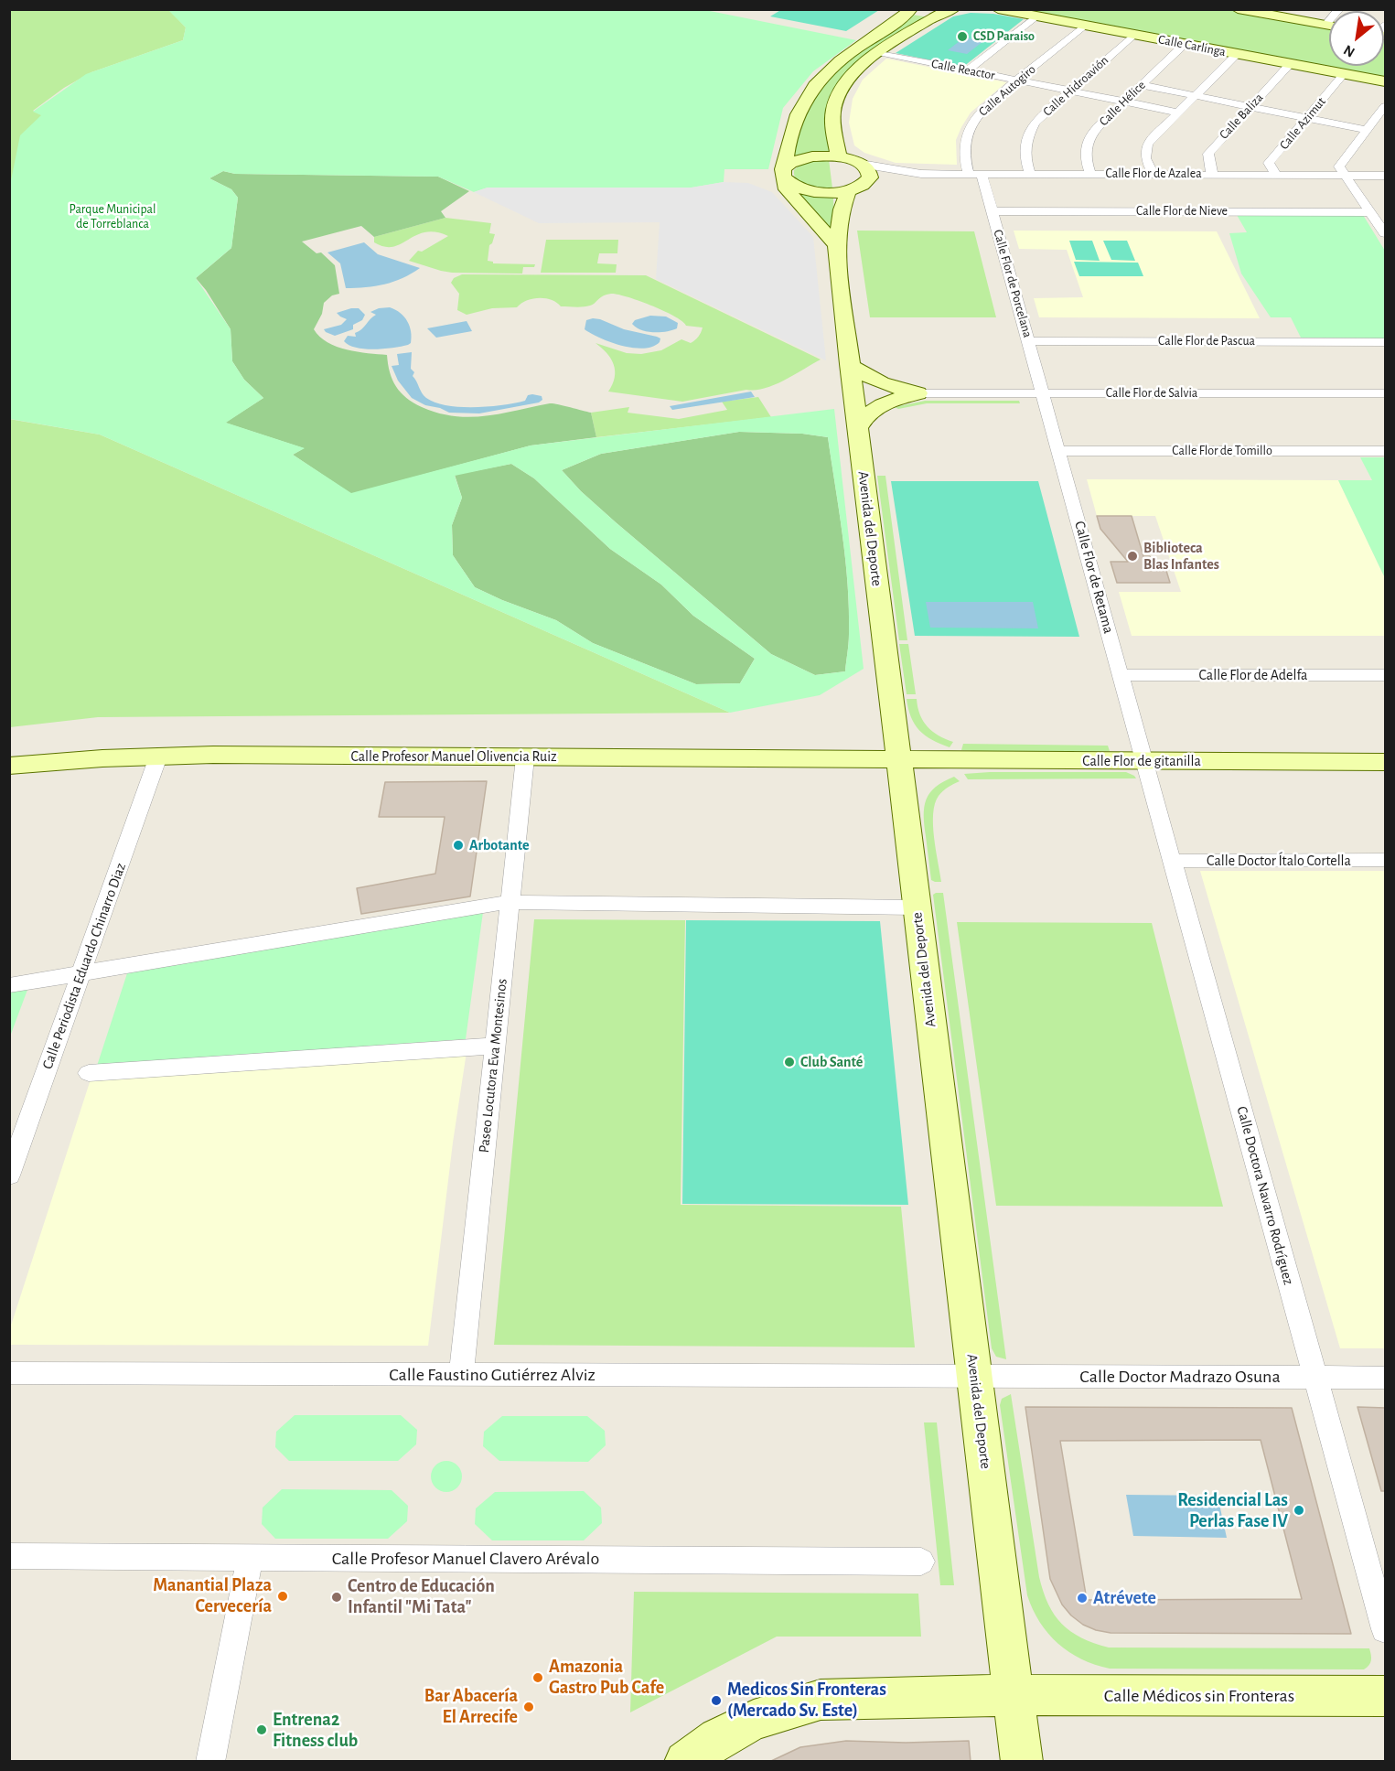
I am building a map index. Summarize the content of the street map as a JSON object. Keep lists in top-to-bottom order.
{
  "streets": {
    "street": [
      "Calle Carlinga",
      "Calle Reactor",
      "Calle Hidroavión",
      "Calle Autogiro",
      "Calle Hélice",
      "Calle Baliza",
      "Calle Azimut",
      "Calle Flor de Azalea",
      "Calle Flor de Nieve",
      "Calle Flor de Porcelana",
      "Calle Flor de Pascua",
      "Calle Flor de Salvia",
      "Calle Flor de Tomillo",
      "Avenida del Deporte",
      "Calle Flor de Retama",
      "Calle Flor de Adelfa",
      "Calle Profesor Manuel Olivencia Ruiz",
      "Calle Flor de gitanilla",
      "Calle Doctor Ítalo Cortella",
      "Calle Periodista Eduardo Chinarro Diaz",
      "Paseo Locutora Eva Montesinos",
      "Calle Doctora Navarro Rodríguez",
      "Calle Faustino Gutiérrez Alviz",
      "Calle Doctor Madrazo Osuna",
      "Calle Profesor Manuel Clavero Arévalo",
      "Calle Médicos sin Fronteras"
    ]
  },
  "crossings": [
    ["Calle Carlinga", "Calle Hidroavión"],
    ["Calle Carlinga", "Calle Autogiro"],
    ["Calle Carlinga", "Calle Hélice"],
    ["Calle Carlinga", "Calle Baliza"],
    ["Calle Carlinga", "Calle Azimut"],
    ["Calle Reactor", "Calle Hidroavión"],
    ["Calle Reactor", "Calle Autogiro"],
    ["Calle Reactor", "Calle Hélice"],
    ["Calle Hidroavión", "Calle Flor de Azalea"],
    ["Calle Autogiro", "Calle Flor de Azalea"],
    ["Calle Hélice", "Calle Flor de Azalea"],
    ["Calle Baliza", "Calle Flor de Azalea"],
    ["Calle Azimut", "Calle Flor de Azalea"],
    ["Calle Flor de Azalea", "Calle Flor de Porcelana"],
    ["Calle Flor de Nieve", "Calle Flor de Porcelana"],
    ["Calle Flor de Porcelana", "Calle Flor de Pascua"],
    ["Calle Flor de Porcelana", "Calle Flor de Salvia"],
    ["Calle Flor de Porcelana", "Calle Flor de Retama"],
    ["Calle Flor de Salvia", "Calle Flor de Retama"],
    ["Calle Flor de Tomillo", "Calle Flor de Retama"],
    ["Avenida del Deporte", "Calle Profesor Manuel Olivencia Ruiz"],
    ["Avenida del Deporte", "Calle Flor de gitanilla"],
    ["Avenida del Deporte", "Calle Faustino Gutiérrez Alviz"],
    ["Avenida del Deporte", "Calle Doctor Madrazo Osuna"],
    ["Avenida del Deporte", "Calle Médicos sin Fronteras"],
    ["Calle Flor de Retama", "Calle Flor de Adelfa"],
    ["Calle Flor de Retama", "Calle Flor de gitanilla"],
    ["Calle Flor de Retama", "Calle Doctora Navarro Rodríguez"],
    ["Calle Profesor Manuel Olivencia Ruiz", "Calle Flor de gitanilla"],
    ["Calle Profesor Manuel Olivencia Ruiz", "Calle Periodista Eduardo Chinarro Diaz"],
    ["Calle Profesor Manuel Olivencia Ruiz", "Paseo Locutora Eva Montesinos"],
    ["Calle Flor de gitanilla", "Calle Doctora Navarro Rodríguez"],
    ["Calle Doctor Ítalo Cortella", "Calle Doctora Navarro Rodríguez"],
    ["Paseo Locutora Eva Montesinos", "Calle Faustino Gutiérrez Alviz"],
    ["Calle Doctora Navarro Rodríguez", "Calle Doctor Madrazo Osuna"],
    ["Calle Faustino Gutiérrez Alviz", "Calle Doctor Madrazo Osuna"]
  ],
  "parks": ["Parque Municipal de Torreblanca"],
  "places": [
    "CSD Paraiso",
    "Biblioteca Blas Infantes",
    "Arbotante",
    "Club Santé",
    "Residencial Las Perlas Fase IV",
    "Manantial Plaza Cervecería",
    "Centro de Educación Infantil \"Mi Tata\"",
    "Atrévete",
    "Amazonia Gastro Pub Cafe",
    "Medicos Sin Fronteras (Mercado Sv. Este)",
    "Bar Abacería El Arrecife",
    "Entrena2 Fitness club"
  ],
  "north": "bottom left"
}
